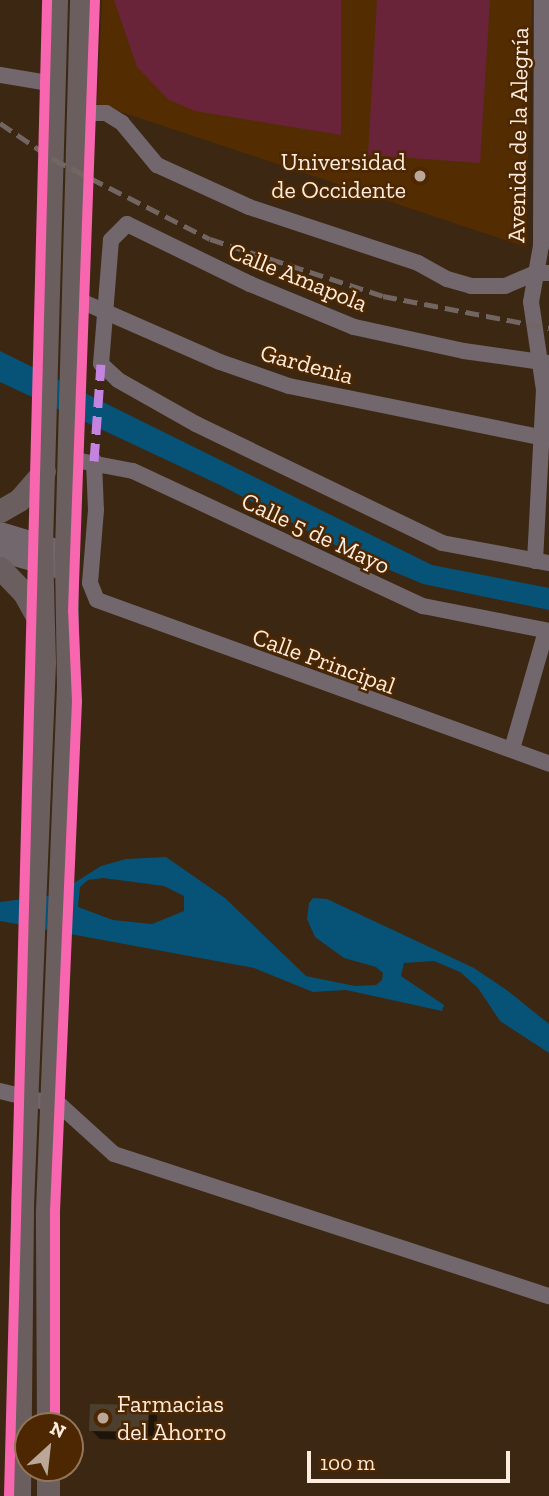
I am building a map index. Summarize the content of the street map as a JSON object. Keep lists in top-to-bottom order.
{
  "streets": {
    "street": [
      "Avenida de la Alegría",
      "Calle Amapola",
      "Gardenia",
      "Calle 5 de Mayo",
      "Calle Principal"
    ]
  },
  "crossings": [
    ["Avenida de la Alegría", "Calle Amapola"],
    ["Avenida de la Alegría", "Gardenia"],
    ["Calle Amapola", "Gardenia"],
    ["Calle 5 de Mayo", "Calle Principal"]
  ],
  "places": ["Universidad de Occidente", "Farmacias del Ahorro"],
  "scale_bar": "100 m",
  "north": "top right"
}
